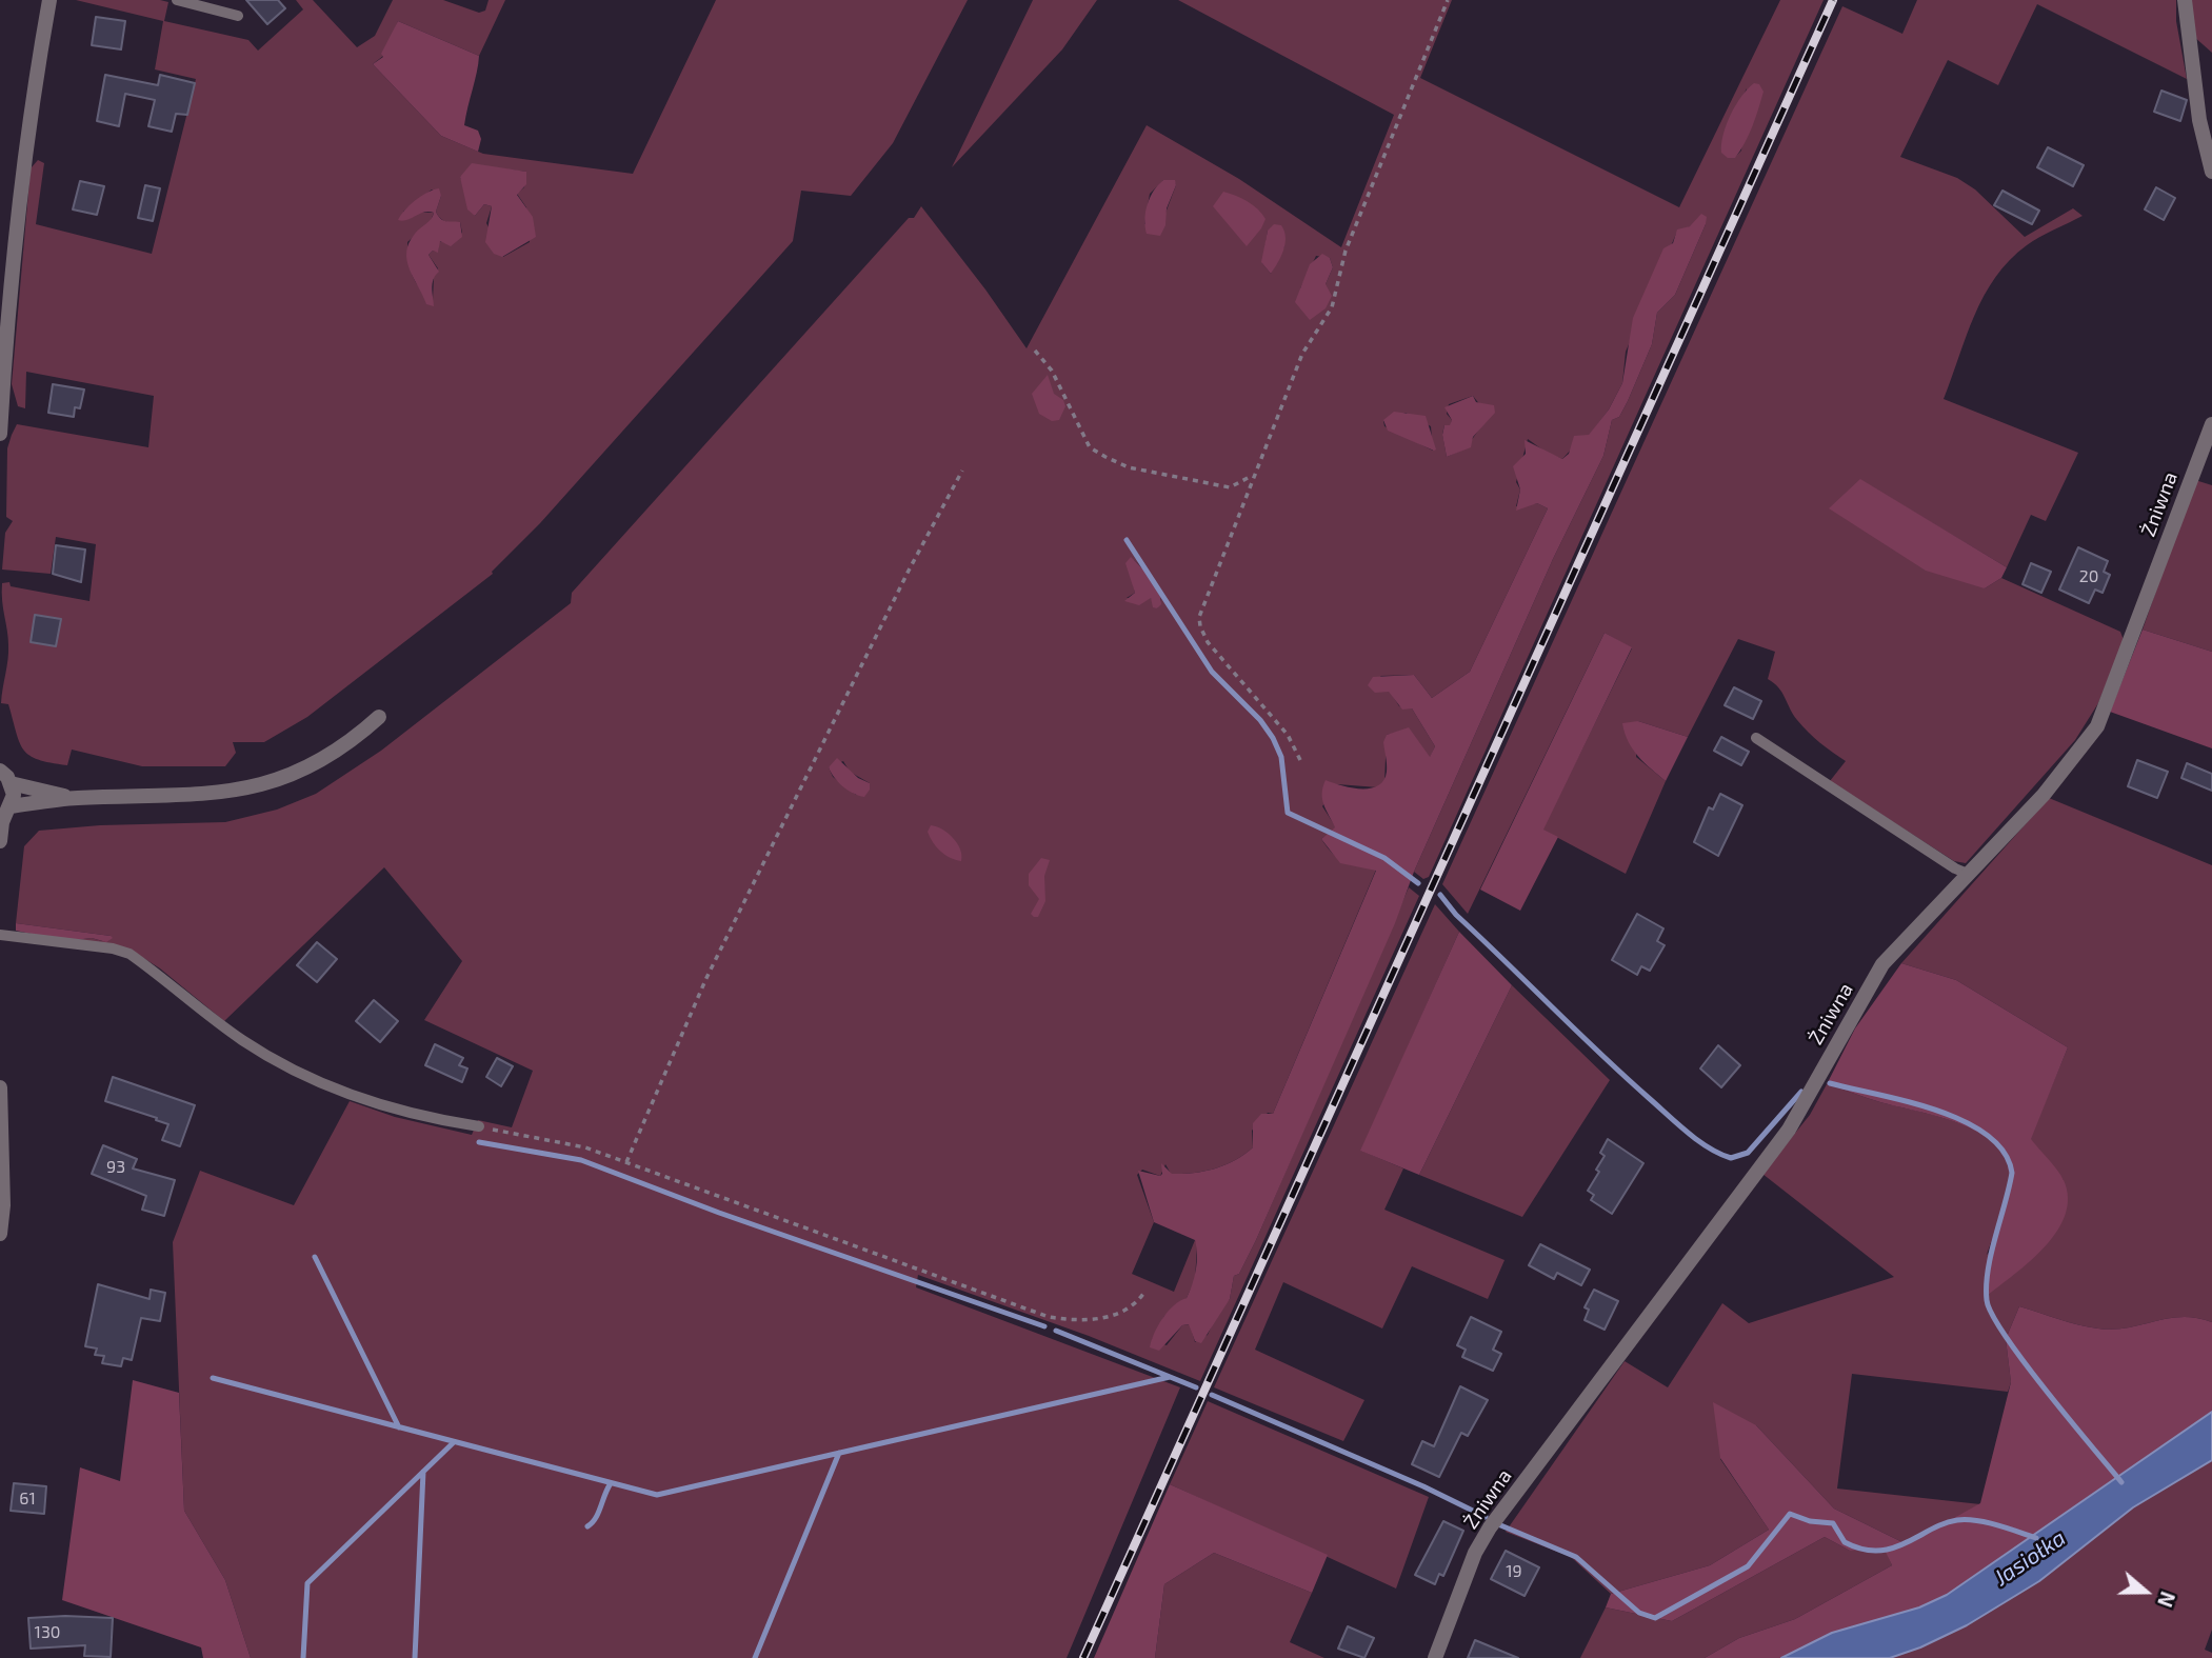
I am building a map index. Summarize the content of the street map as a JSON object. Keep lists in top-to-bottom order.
{
  "streets": {
    "street": ["Żniwna"]
  },
  "water": ["Jasiołka"],
  "house_numbers": [
    "20",
    "93",
    "61",
    "19",
    "130"
  ],
  "north": "right"
}
